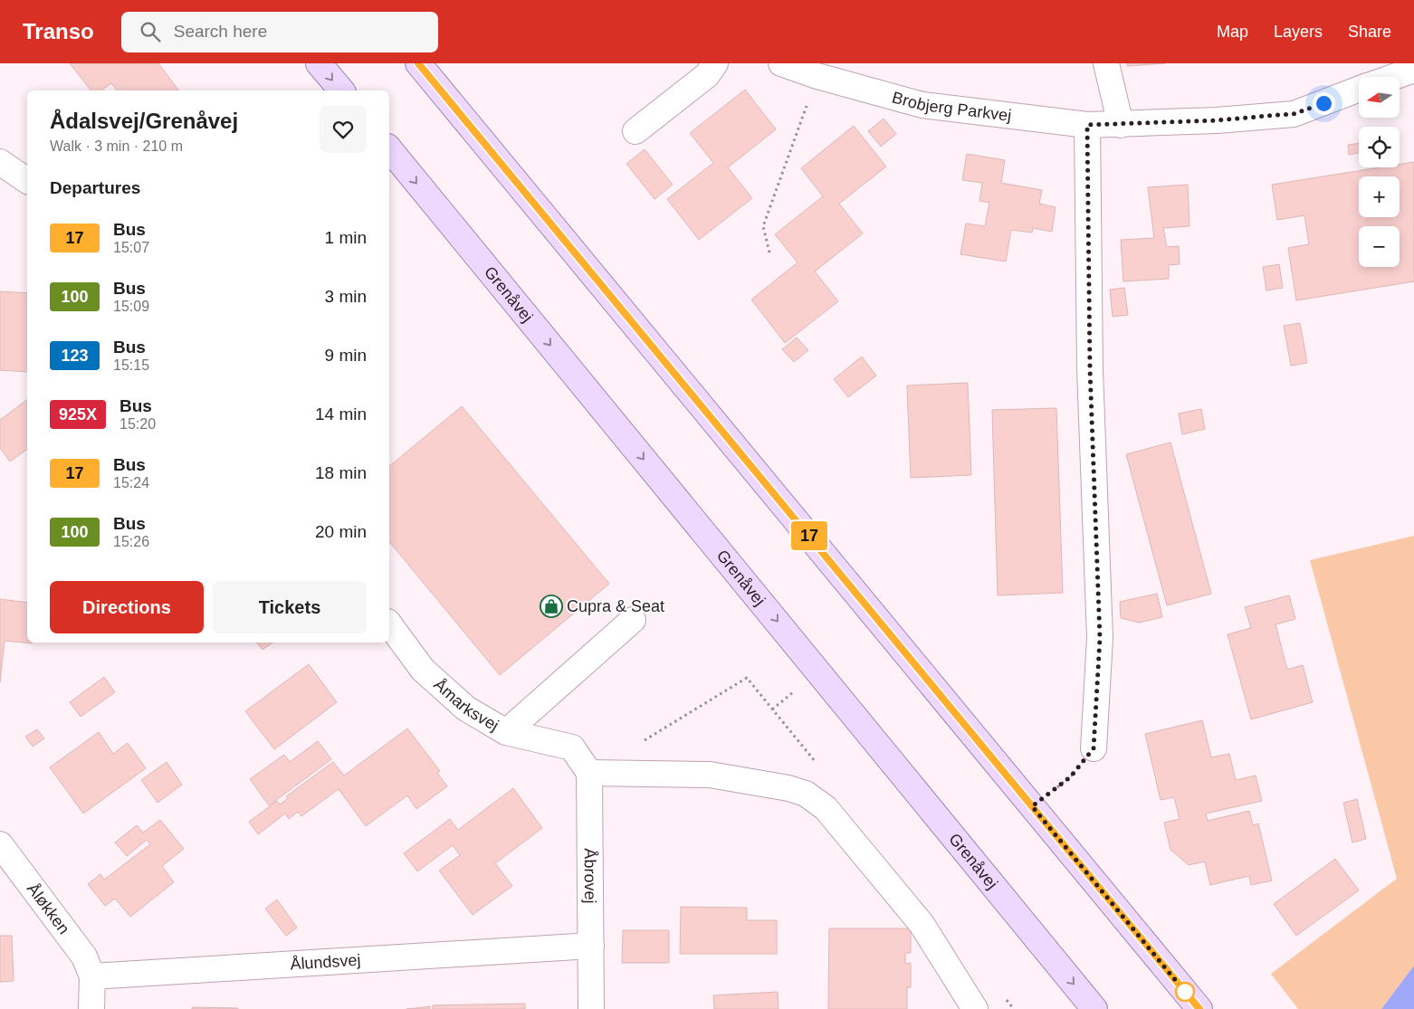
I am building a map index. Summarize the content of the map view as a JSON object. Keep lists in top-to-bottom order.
{
  "streets": {
    "main road": ["Grenåvej"],
    "street": [
      "Brobjerg Parkvej",
      "Åmarksvej",
      "Åbrovej",
      "Åløkken",
      "Ålundsvej"
    ]
  },
  "crossings": [
    ["Åmarksvej", "Åbrovej"],
    ["Åbrovej", "Ålundsvej"],
    ["Åløkken", "Ålundsvej"]
  ],
  "places": {
    "shop": ["Cupra & Seat"]
  },
  "lines": ["bus line 17"],
  "north": "left",
  "page": {
    "header": "Transo",
    "search": "Search here",
    "nav": ["Map", "Layers", "Share"],
    "on_map": "17",
    "map_buttons": ["+", "−"],
    "heading": [
      ["Ådalsvej/Grenåvej", "Walk · 3 min · 210 m"],
      "Departures"
    ],
    "list": [
      {
        "mark": "17",
        "name": "Bus",
        "note": "15:07",
        "value": "1 min"
      },
      {
        "mark": "100",
        "name": "Bus",
        "note": "15:09",
        "value": "3 min"
      },
      {
        "mark": "123",
        "name": "Bus",
        "note": "15:15",
        "value": "9 min"
      },
      {
        "mark": "925X",
        "name": "Bus",
        "note": "15:20",
        "value": "14 min"
      },
      {
        "mark": "17",
        "name": "Bus",
        "note": "15:24",
        "value": "18 min"
      },
      {
        "mark": "100",
        "name": "Bus",
        "note": "15:26",
        "value": "20 min"
      }
    ],
    "buttons": ["Directions", "Tickets"]
  }
}
